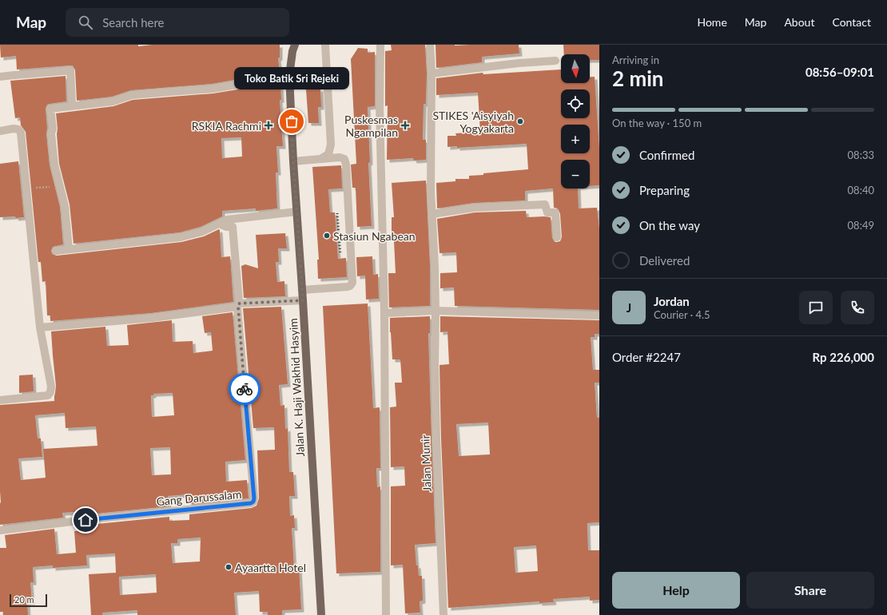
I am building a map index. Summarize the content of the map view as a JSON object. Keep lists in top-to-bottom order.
{
  "streets": {
    "main road": ["Jalan K. Haji Wakhid Hasyim"],
    "street": ["Jalan Munir", "Gang Darussalam"]
  },
  "places": {
    "other": [
      "Toko Batik Sri Rejeki",
      "STIKES 'Aisyiyah Yogyakarta",
      "Stasiun Ngabean",
      "Ayaartta Hotel"
    ],
    "health": ["RSKIA Rachmi", "Puskesmas Ngampilan"]
  },
  "scale_bar": "20 m",
  "north": "bottom",
  "page": {
    "header": "Map",
    "search": "Search here",
    "nav": [
      "Home",
      "Map",
      "About",
      "Contact"
    ],
    "heading": ["2 min", "Arriving in", "08:56–09:01"],
    "panel": [
      "Jordan",
      "Courier · 4.5",
      "Order #2247",
      "Rp 226,000"
    ],
    "map_buttons": ["+", "−"],
    "bubble": "Toko Batik Sri Rejeki",
    "bar": "On the way · 150 m",
    "list": [
      ["Confirmed", "08:33"],
      ["Preparing", "08:40"],
      ["On the way", "08:49"],
      "Delivered"
    ],
    "round": "J",
    "buttons": ["Help", "Share"],
    "scale": "20 m"
  }
}
